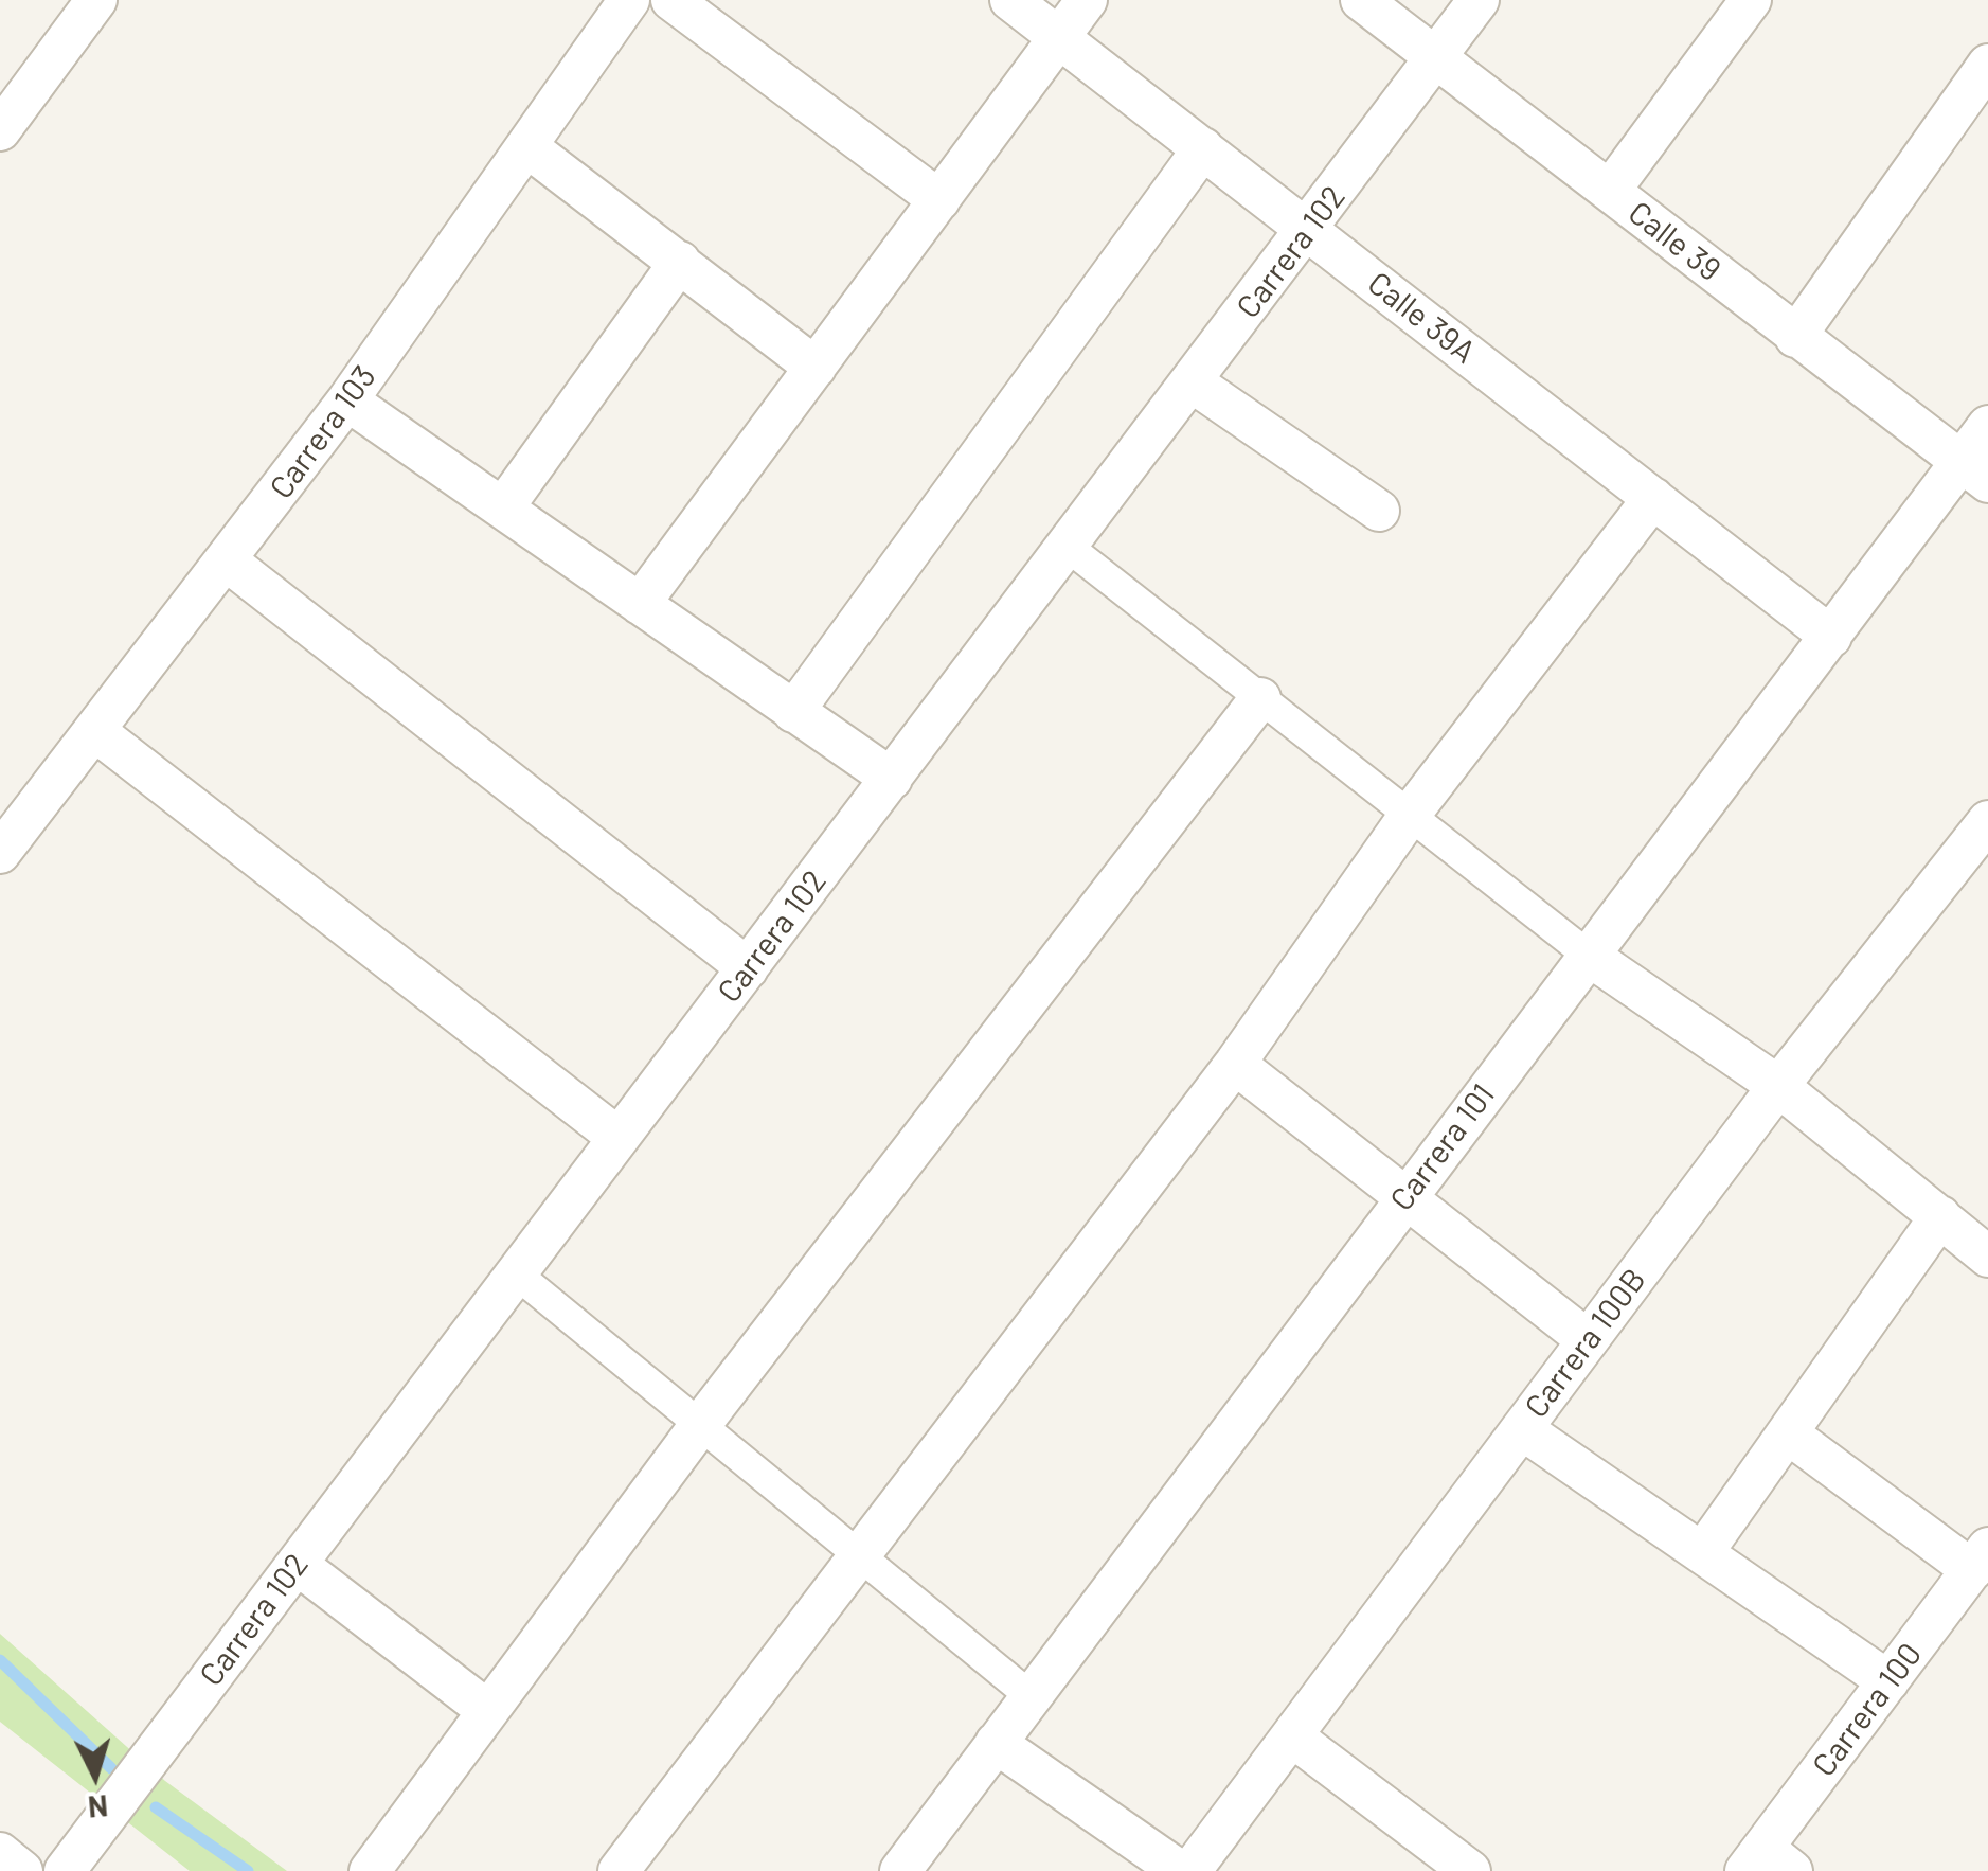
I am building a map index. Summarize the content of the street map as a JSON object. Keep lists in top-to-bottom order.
{
  "streets": {
    "street": [
      "Calle 39",
      "Carrera 102",
      "Calle 39A",
      "Carrera 103",
      "Carrera 101",
      "Carrera 100B",
      "Carrera 100"
    ]
  },
  "crossings": [
    ["Calle 39", "Carrera 102"],
    ["Calle 39", "Carrera 101"],
    ["Carrera 102", "Calle 39A"],
    ["Calle 39A", "Carrera 101"]
  ],
  "north": "bottom"
}
